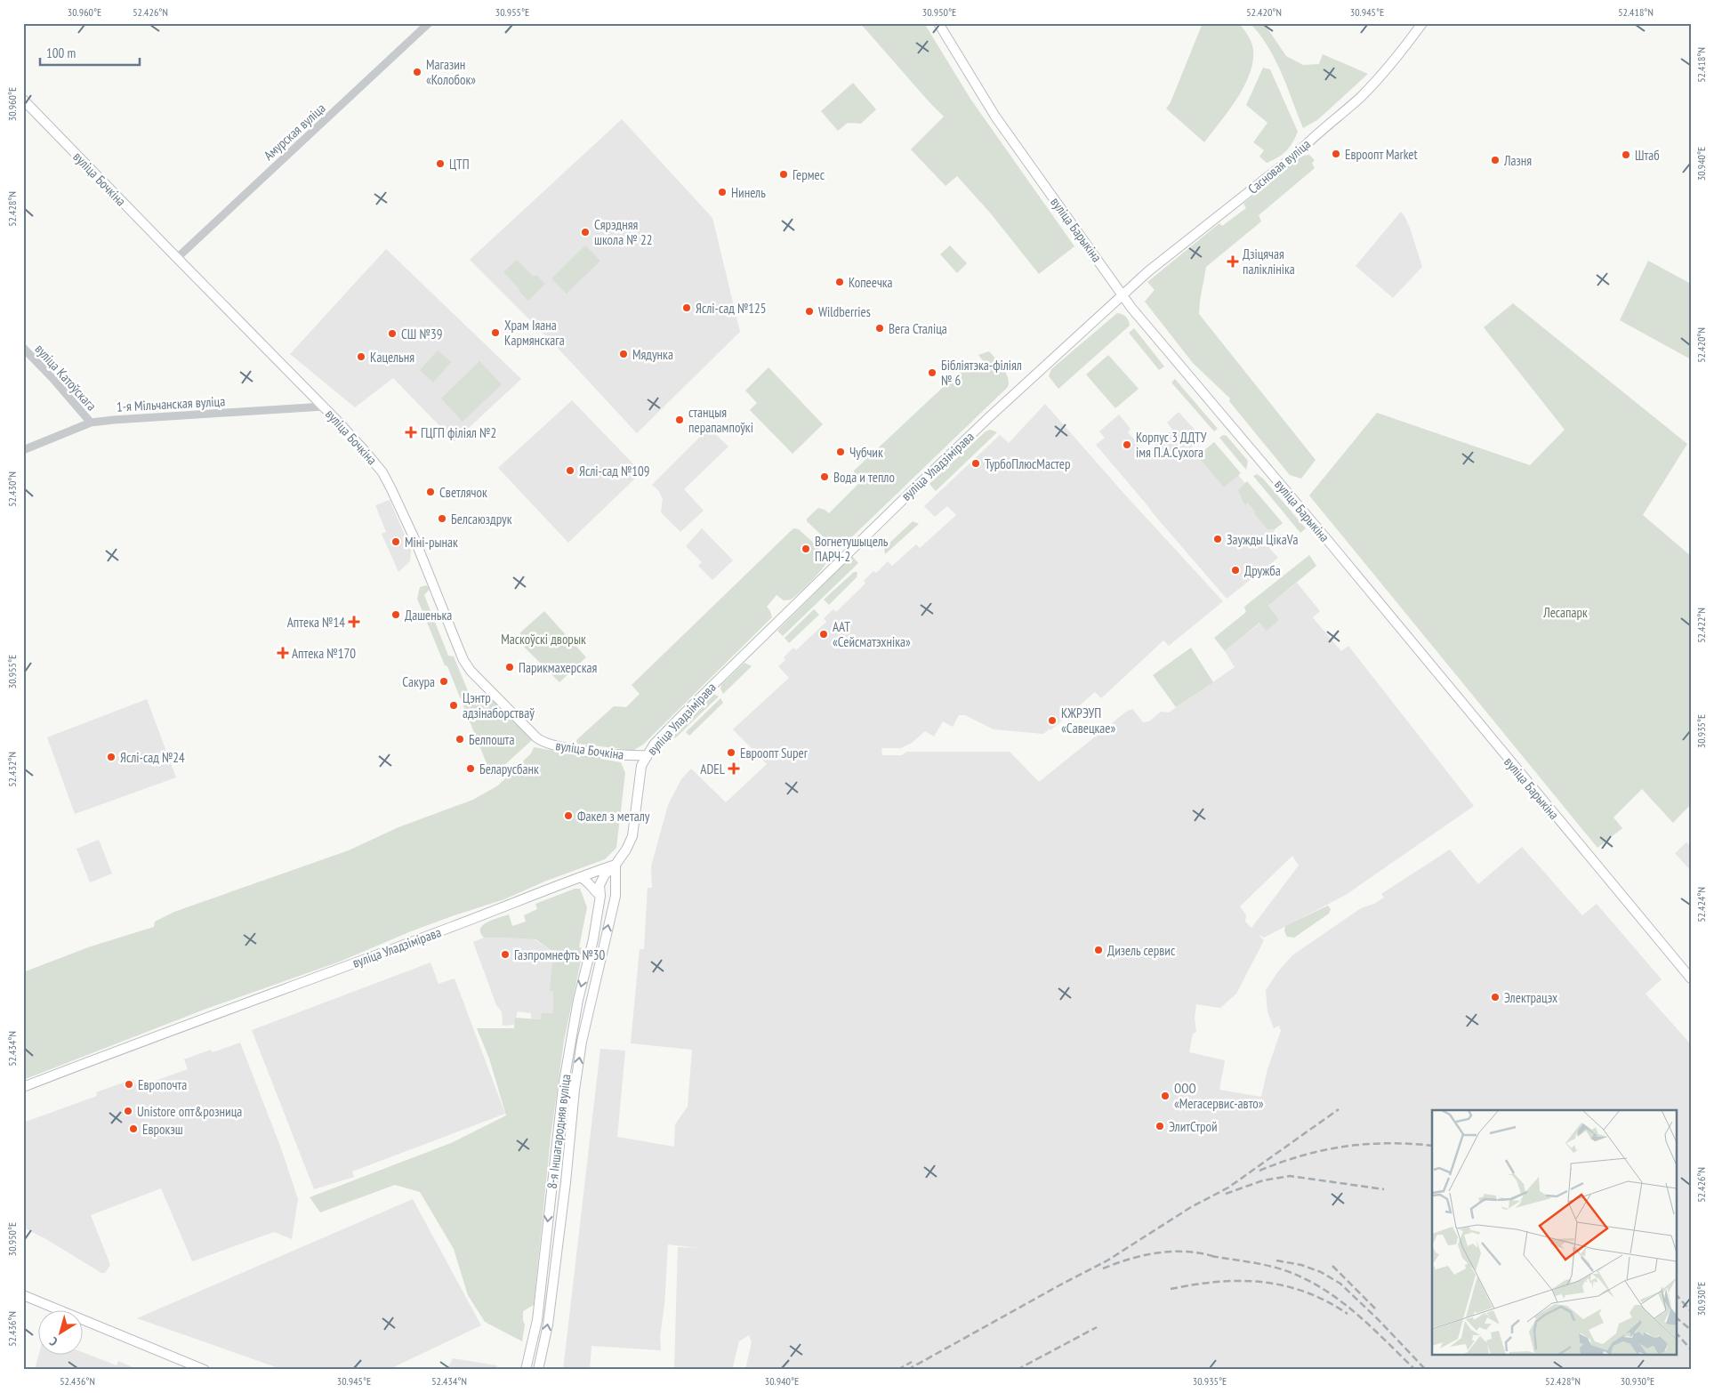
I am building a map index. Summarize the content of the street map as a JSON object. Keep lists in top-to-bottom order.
{
  "streets": {
    "main road": [
      "Сасновая вуліца",
      "вуліца Бочкіна",
      "вуліца Барыкіна",
      "вуліца Уладзімірава",
      "8-я Іншагародняя вуліца"
    ],
    "street": ["Амурская вуліца", "вуліца Катоўскага", "1-я Мільчанская вуліца"]
  },
  "crossings": [
    ["Амурская вуліца", "вуліца Бочкіна"],
    ["Сасновая вуліца", "вуліца Барыкіна"],
    ["Сасновая вуліца", "вуліца Уладзімірава"],
    ["вуліца Бочкіна", "1-я Мільчанская вуліца"],
    ["вуліца Бочкіна", "вуліца Уладзімірава"],
    ["вуліца Барыкіна", "вуліца Уладзімірава"],
    ["вуліца Катоўскага", "1-я Мільчанская вуліца"],
    ["вуліца Уладзімірава", "8-я Іншагародняя вуліца"]
  ],
  "parks": ["Лесапарк", "Маскоўскі дворык"],
  "places": {
    "other": [
      "Магазин «Колобок»",
      "Евроопт Market",
      "Штаб",
      "Лазня",
      "ЦТП",
      "Гермес",
      "Нинель",
      "Сярэдняя школа № 22",
      "Копеечка",
      "Яслі-сад №125",
      "Wildberries",
      "Вега Сталіца",
      "Храм Іяана Кармянскага",
      "СШ №39",
      "Мядунка",
      "Кацельня",
      "Бібліятэка-філіял № 6",
      "станцыя перапампоўкі",
      "Корпус 3 ДДТУ імя П.А.Сухога",
      "Чубчик",
      "ТурбоПлюсМастер",
      "Яслі-сад №109",
      "Вода и тепло",
      "Светлячок",
      "Белсаюздрук",
      "Заужды ЦікаVа",
      "Міні-рынак",
      "Вогнетушыцель ПАРЧ-2",
      "Дружба",
      "Дашенька",
      "ААТ «Сейсматэхніка»",
      "Парикмахерская",
      "Сакура",
      "Цэнтр адзінаборстваў",
      "КЖРЭУП «Савецкае»",
      "Белпошта",
      "Евроопт Super",
      "Яслі-сад №24",
      "Беларусбанк",
      "Факел з металу",
      "Дизель сервис",
      "Газпромнефть №30",
      "Электрацэх",
      "Европочта",
      "ООО «Мегасервис-авто»",
      "Unistore опт&розница",
      "ЭлитСтрой",
      "Еврокэш"
    ],
    "health": [
      "Дзіцячая паліклініка",
      "ГЦГП філіял №2",
      "Аптека №14",
      "Аптека №170",
      "ADEL"
    ]
  },
  "scale_bar": "100 m",
  "north": "bottom left",
  "coordinates": [
    "30.960°E",
    "52.426°N",
    "30.955°E",
    "30.950°E",
    "52.420°N",
    "30.945°E",
    "52.418°N",
    "30.940°E",
    "52.428°N",
    "52.430°N",
    "52.422°N",
    "30.935°E",
    "52.432°N",
    "52.424°N",
    "52.434°N",
    "30.930°E",
    "52.436°N"
  ]
}
